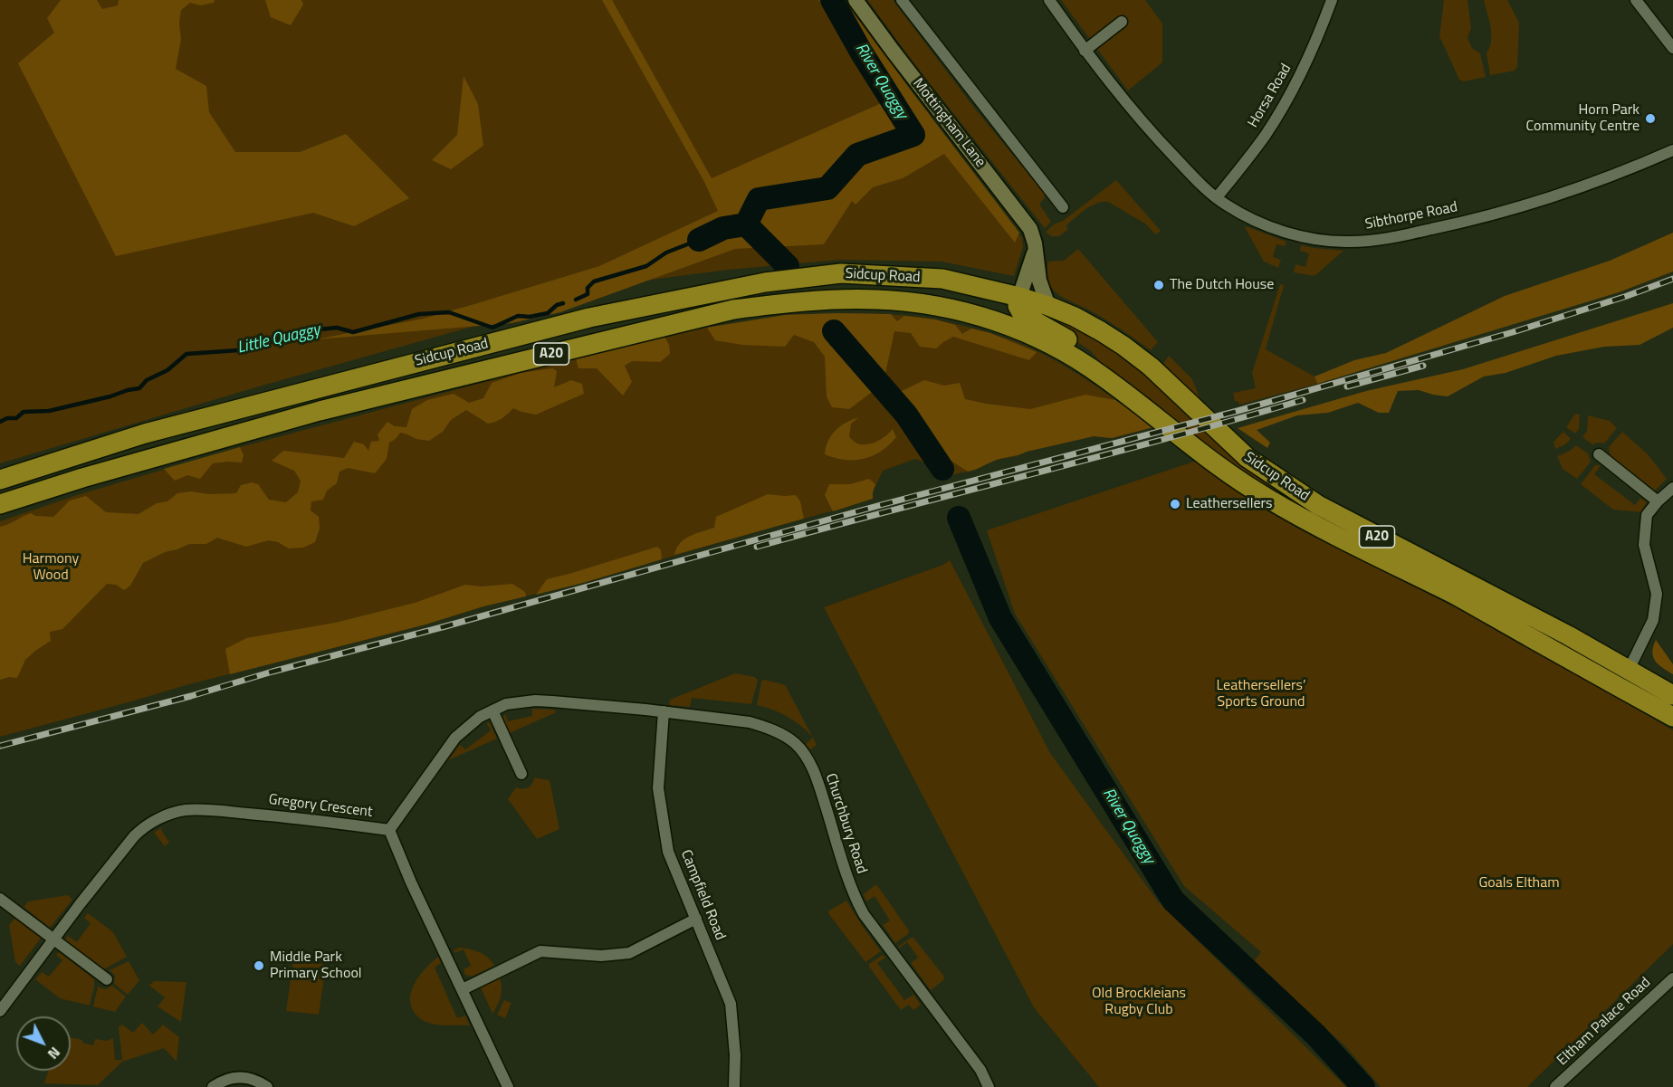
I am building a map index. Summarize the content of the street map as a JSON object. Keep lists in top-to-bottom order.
{
  "streets": {
    "highway": ["Sidcup Road", "A20"],
    "street": [
      "Horsa Road",
      "Mottingham Lane",
      "Sibthorpe Road",
      "Gregory Crescent",
      "Churchbury Road",
      "Campfield Road",
      "Eltham Palace Road"
    ]
  },
  "crossings": [
    ["Horsa Road", "Sibthorpe Road"],
    ["Mottingham Lane", "Sidcup Road"],
    ["Gregory Crescent", "Churchbury Road"],
    ["Churchbury Road", "Campfield Road"]
  ],
  "water": ["River Quaggy", "Little Quaggy"],
  "parks": [
    "Harmony Wood",
    "Leathersellers’ Sports Ground",
    "Goals Eltham",
    "Old Brockleians Rugby Club"
  ],
  "places": [
    "Horn Park Community Centre",
    "The Dutch House",
    "Leathersellers",
    "Middle Park Primary School"
  ],
  "north": "bottom right"
}
